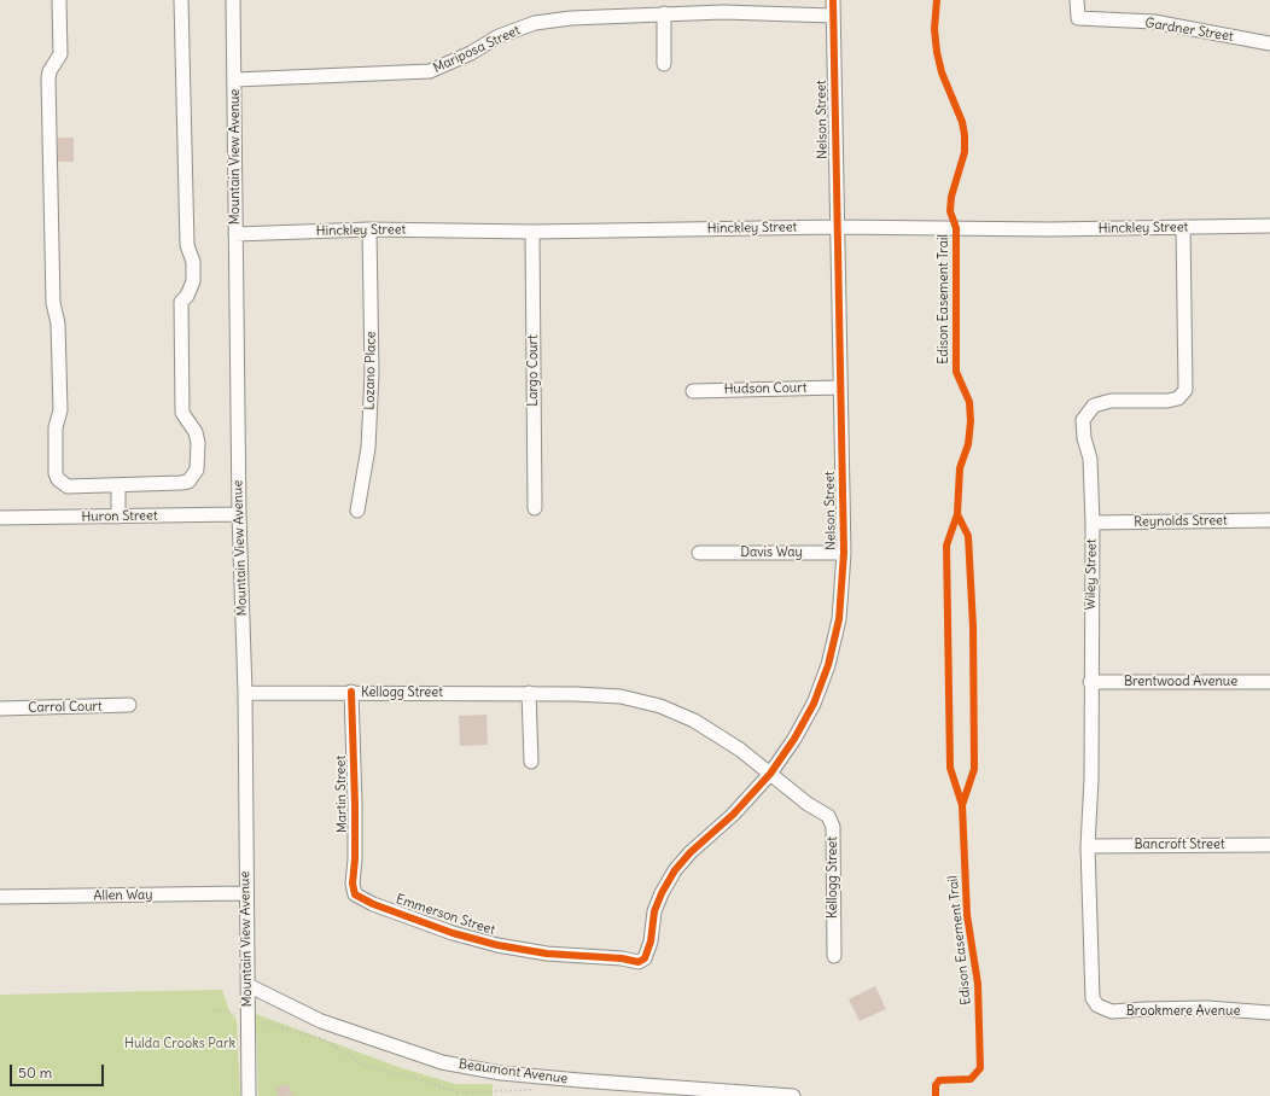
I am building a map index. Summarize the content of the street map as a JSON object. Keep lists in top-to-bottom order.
{
  "streets": {
    "street": [
      "Gardner Street",
      "Mariposa Street",
      "Nelson Street",
      "Mountain View Avenue",
      "Hinckley Street",
      "Lozano Place",
      "Largo Court",
      "Hudson Court",
      "Huron Street",
      "Reynolds Street",
      "Davis Way",
      "Wiley Street",
      "Brentwood Avenue",
      "Kellogg Street",
      "Carrol Court",
      "Martin Street",
      "Bancroft Street",
      "Allen Way",
      "Emmerson Street",
      "Brookmere Avenue",
      "Beaumont Avenue"
    ],
    "cycle path": ["Edison Easement Trail"]
  },
  "crossings": [
    ["Mariposa Street", "Nelson Street"],
    ["Mariposa Street", "Mountain View Avenue"],
    ["Nelson Street", "Hinckley Street"],
    ["Nelson Street", "Hudson Court"],
    ["Nelson Street", "Davis Way"],
    ["Nelson Street", "Kellogg Street"],
    ["Nelson Street", "Emmerson Street"],
    ["Mountain View Avenue", "Hinckley Street"],
    ["Mountain View Avenue", "Huron Street"],
    ["Mountain View Avenue", "Kellogg Street"],
    ["Mountain View Avenue", "Allen Way"],
    ["Mountain View Avenue", "Beaumont Avenue"],
    ["Hinckley Street", "Lozano Place"],
    ["Hinckley Street", "Largo Court"],
    ["Hinckley Street", "Wiley Street"],
    ["Reynolds Street", "Wiley Street"],
    ["Wiley Street", "Brentwood Avenue"],
    ["Wiley Street", "Bancroft Street"],
    ["Wiley Street", "Brookmere Avenue"],
    ["Kellogg Street", "Martin Street"],
    ["Martin Street", "Emmerson Street"]
  ],
  "parks": ["Hulda Crooks Park"],
  "scale_bar": "50 m"
}
